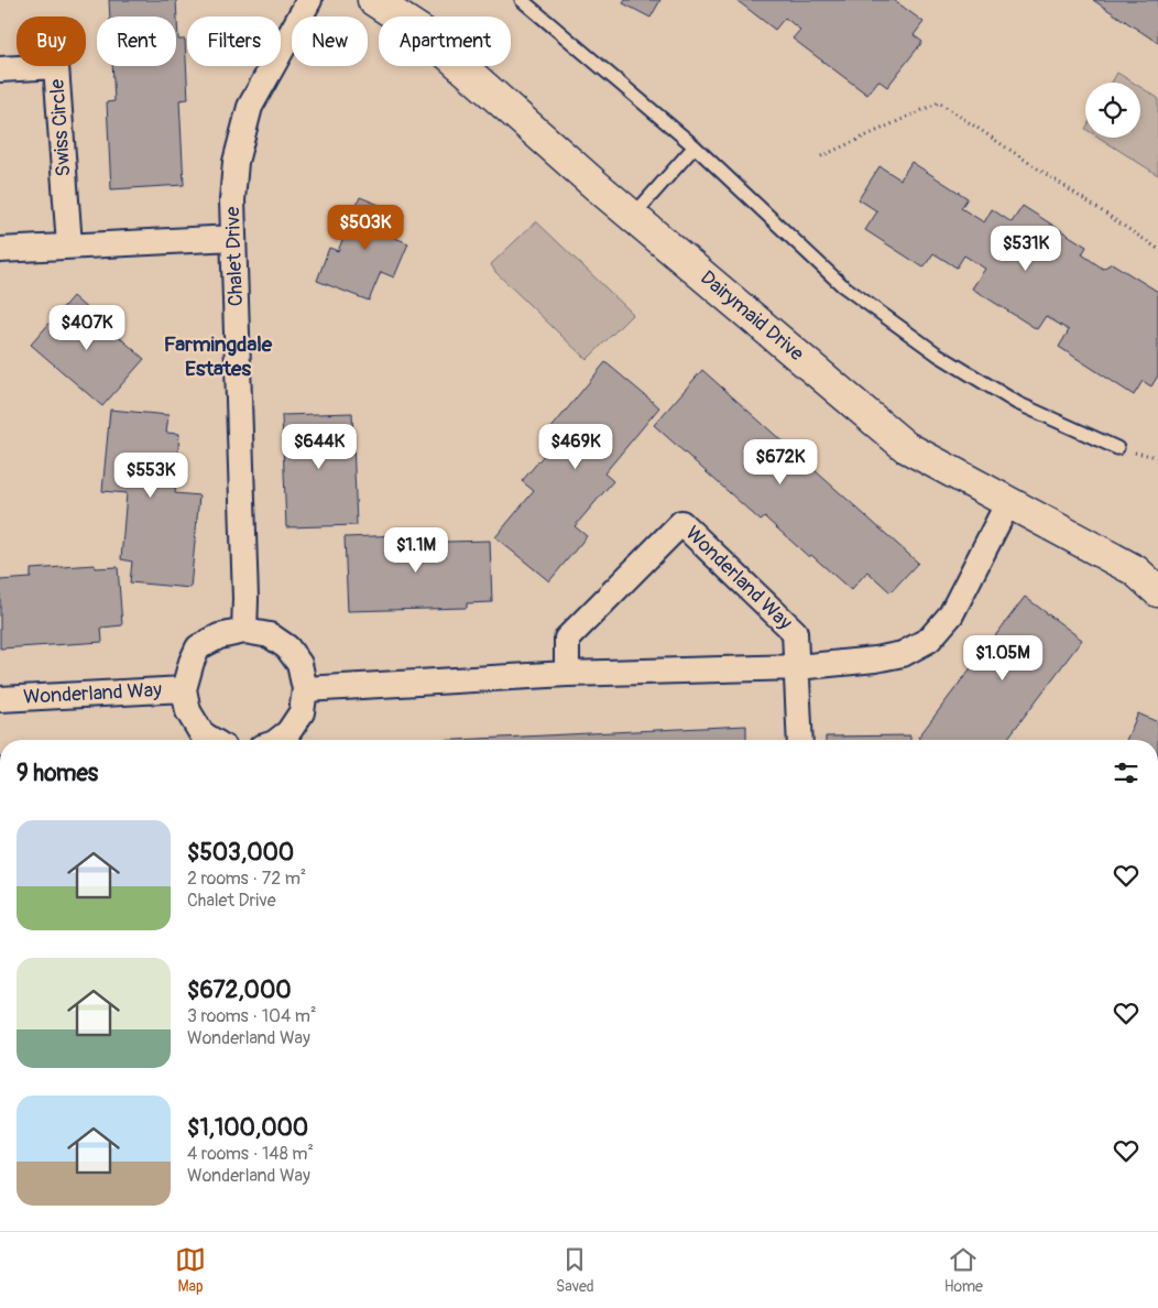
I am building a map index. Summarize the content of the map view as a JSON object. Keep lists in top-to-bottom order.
{
  "streets": {
    "street": [
      "Swiss Circle",
      "Chalet Drive",
      "Dairymaid Drive",
      "Wonderland Way"
    ]
  },
  "districts": ["Farmingdale Estates"],
  "page": {
    "chip": [
      "Buy",
      "Rent",
      "Filters",
      "New",
      "Apartment"
    ],
    "price": [
      "$503K",
      "$531K",
      "$407K",
      "$644K",
      "$469K",
      "$672K",
      "$553K",
      "$1.1M",
      "$1.05M"
    ],
    "heading": "9 homes",
    "list": [
      {
        "name": "$503,000",
        "note": "2 rooms · 72 m² · Chalet Drive"
      },
      {
        "name": "$672,000",
        "note": "3 rooms · 104 m² · Wonderland Way"
      },
      {
        "name": "$1,100,000",
        "note": "4 rooms · 148 m² · Wonderland Way"
      }
    ],
    "tabs": ["Map", "Saved", "Home"]
  }
}
